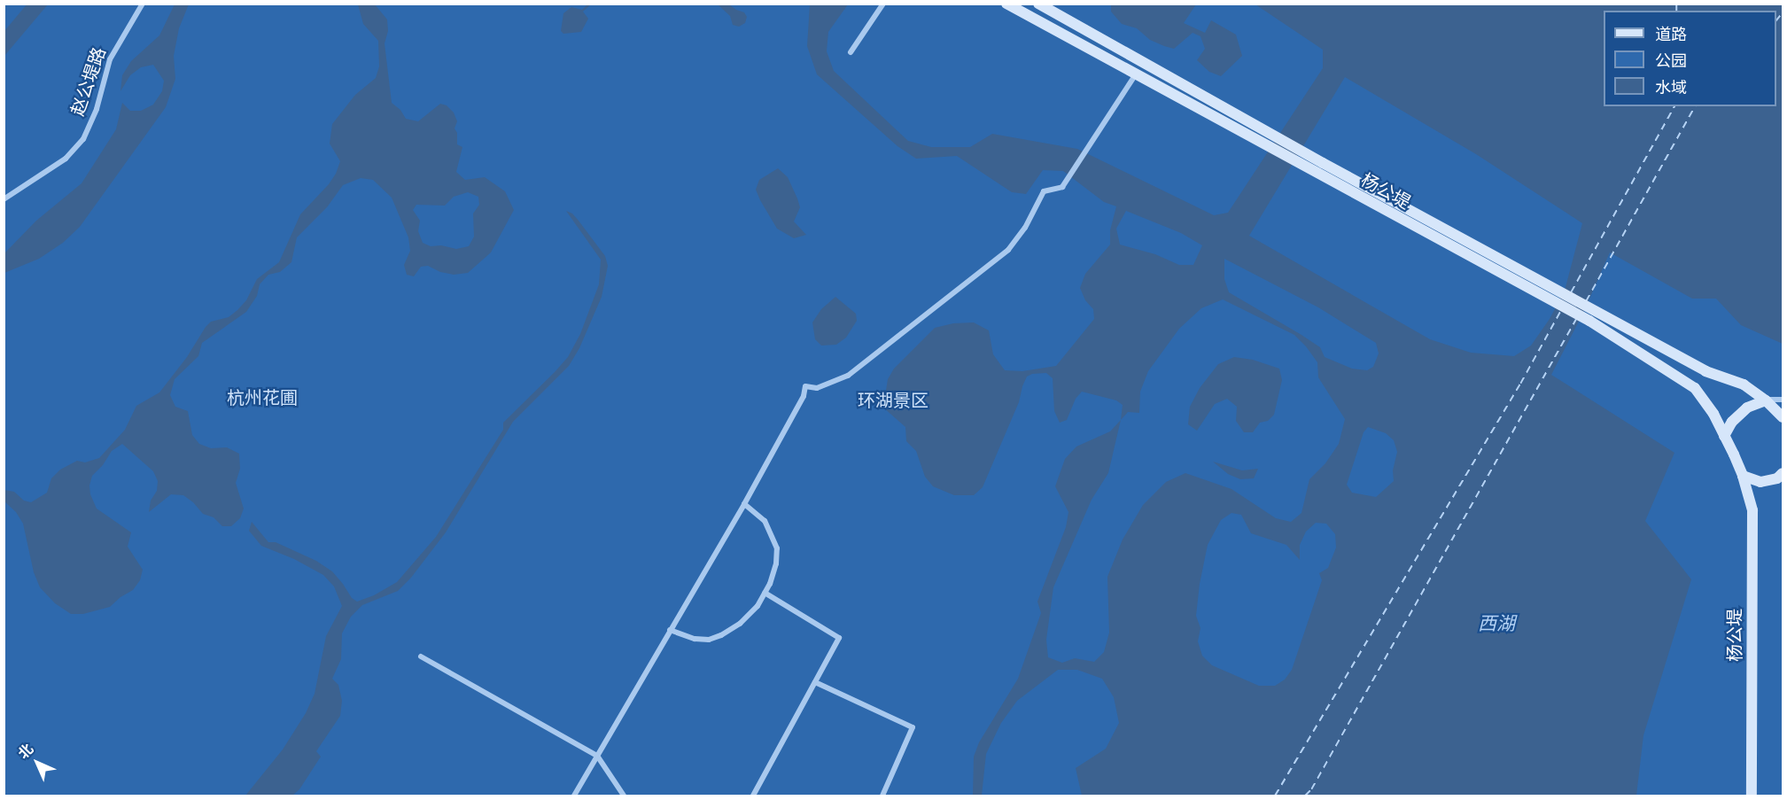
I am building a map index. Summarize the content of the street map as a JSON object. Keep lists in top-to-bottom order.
{
  "streets": {
    "main road": ["杨公堤"],
    "street": ["赵公堤路"]
  },
  "water": ["西湖"],
  "parks": ["杭州花圃", "环湖景区"],
  "legend": ["道路", "公园", "水域"],
  "north": "top left"
}
